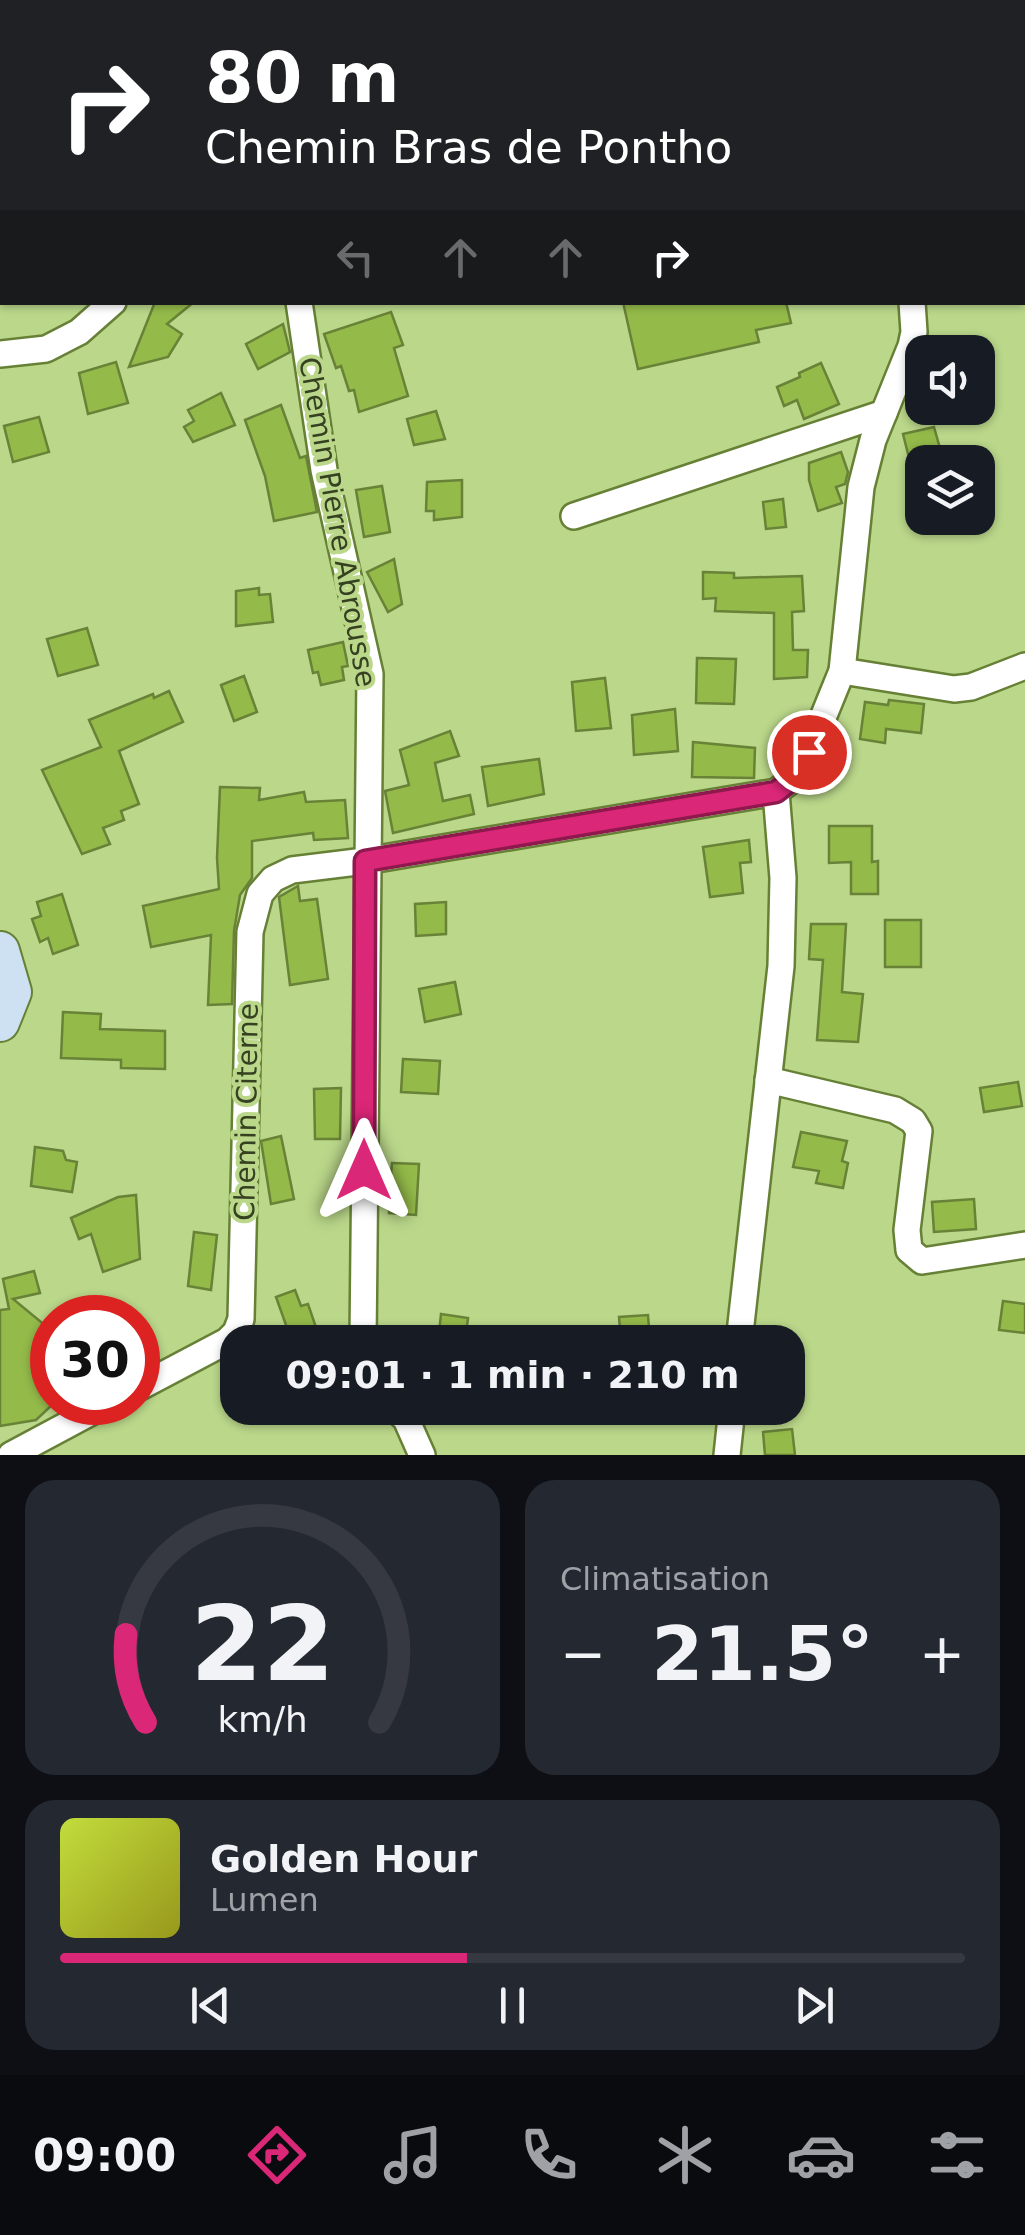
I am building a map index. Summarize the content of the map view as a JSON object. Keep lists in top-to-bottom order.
{
  "streets": {
    "street": ["Chemin Pierre Abrousse", "Chemin Citerne"]
  },
  "crossings": [
    ["Chemin Pierre Abrousse", "Chemin Citerne"]
  ],
  "page": {
    "turn": ["80 m", "Chemin Bras de Pontho"],
    "limit": "30",
    "trip": "09:01 · 1 min · 210 m",
    "tile": "Climatisation",
    "heat": ["−", "21.5°", "+"],
    "song": ["Golden Hour", "Lumen"],
    "tabs": "09:00",
    "gauge": ["22", "km/h"]
  }
}
